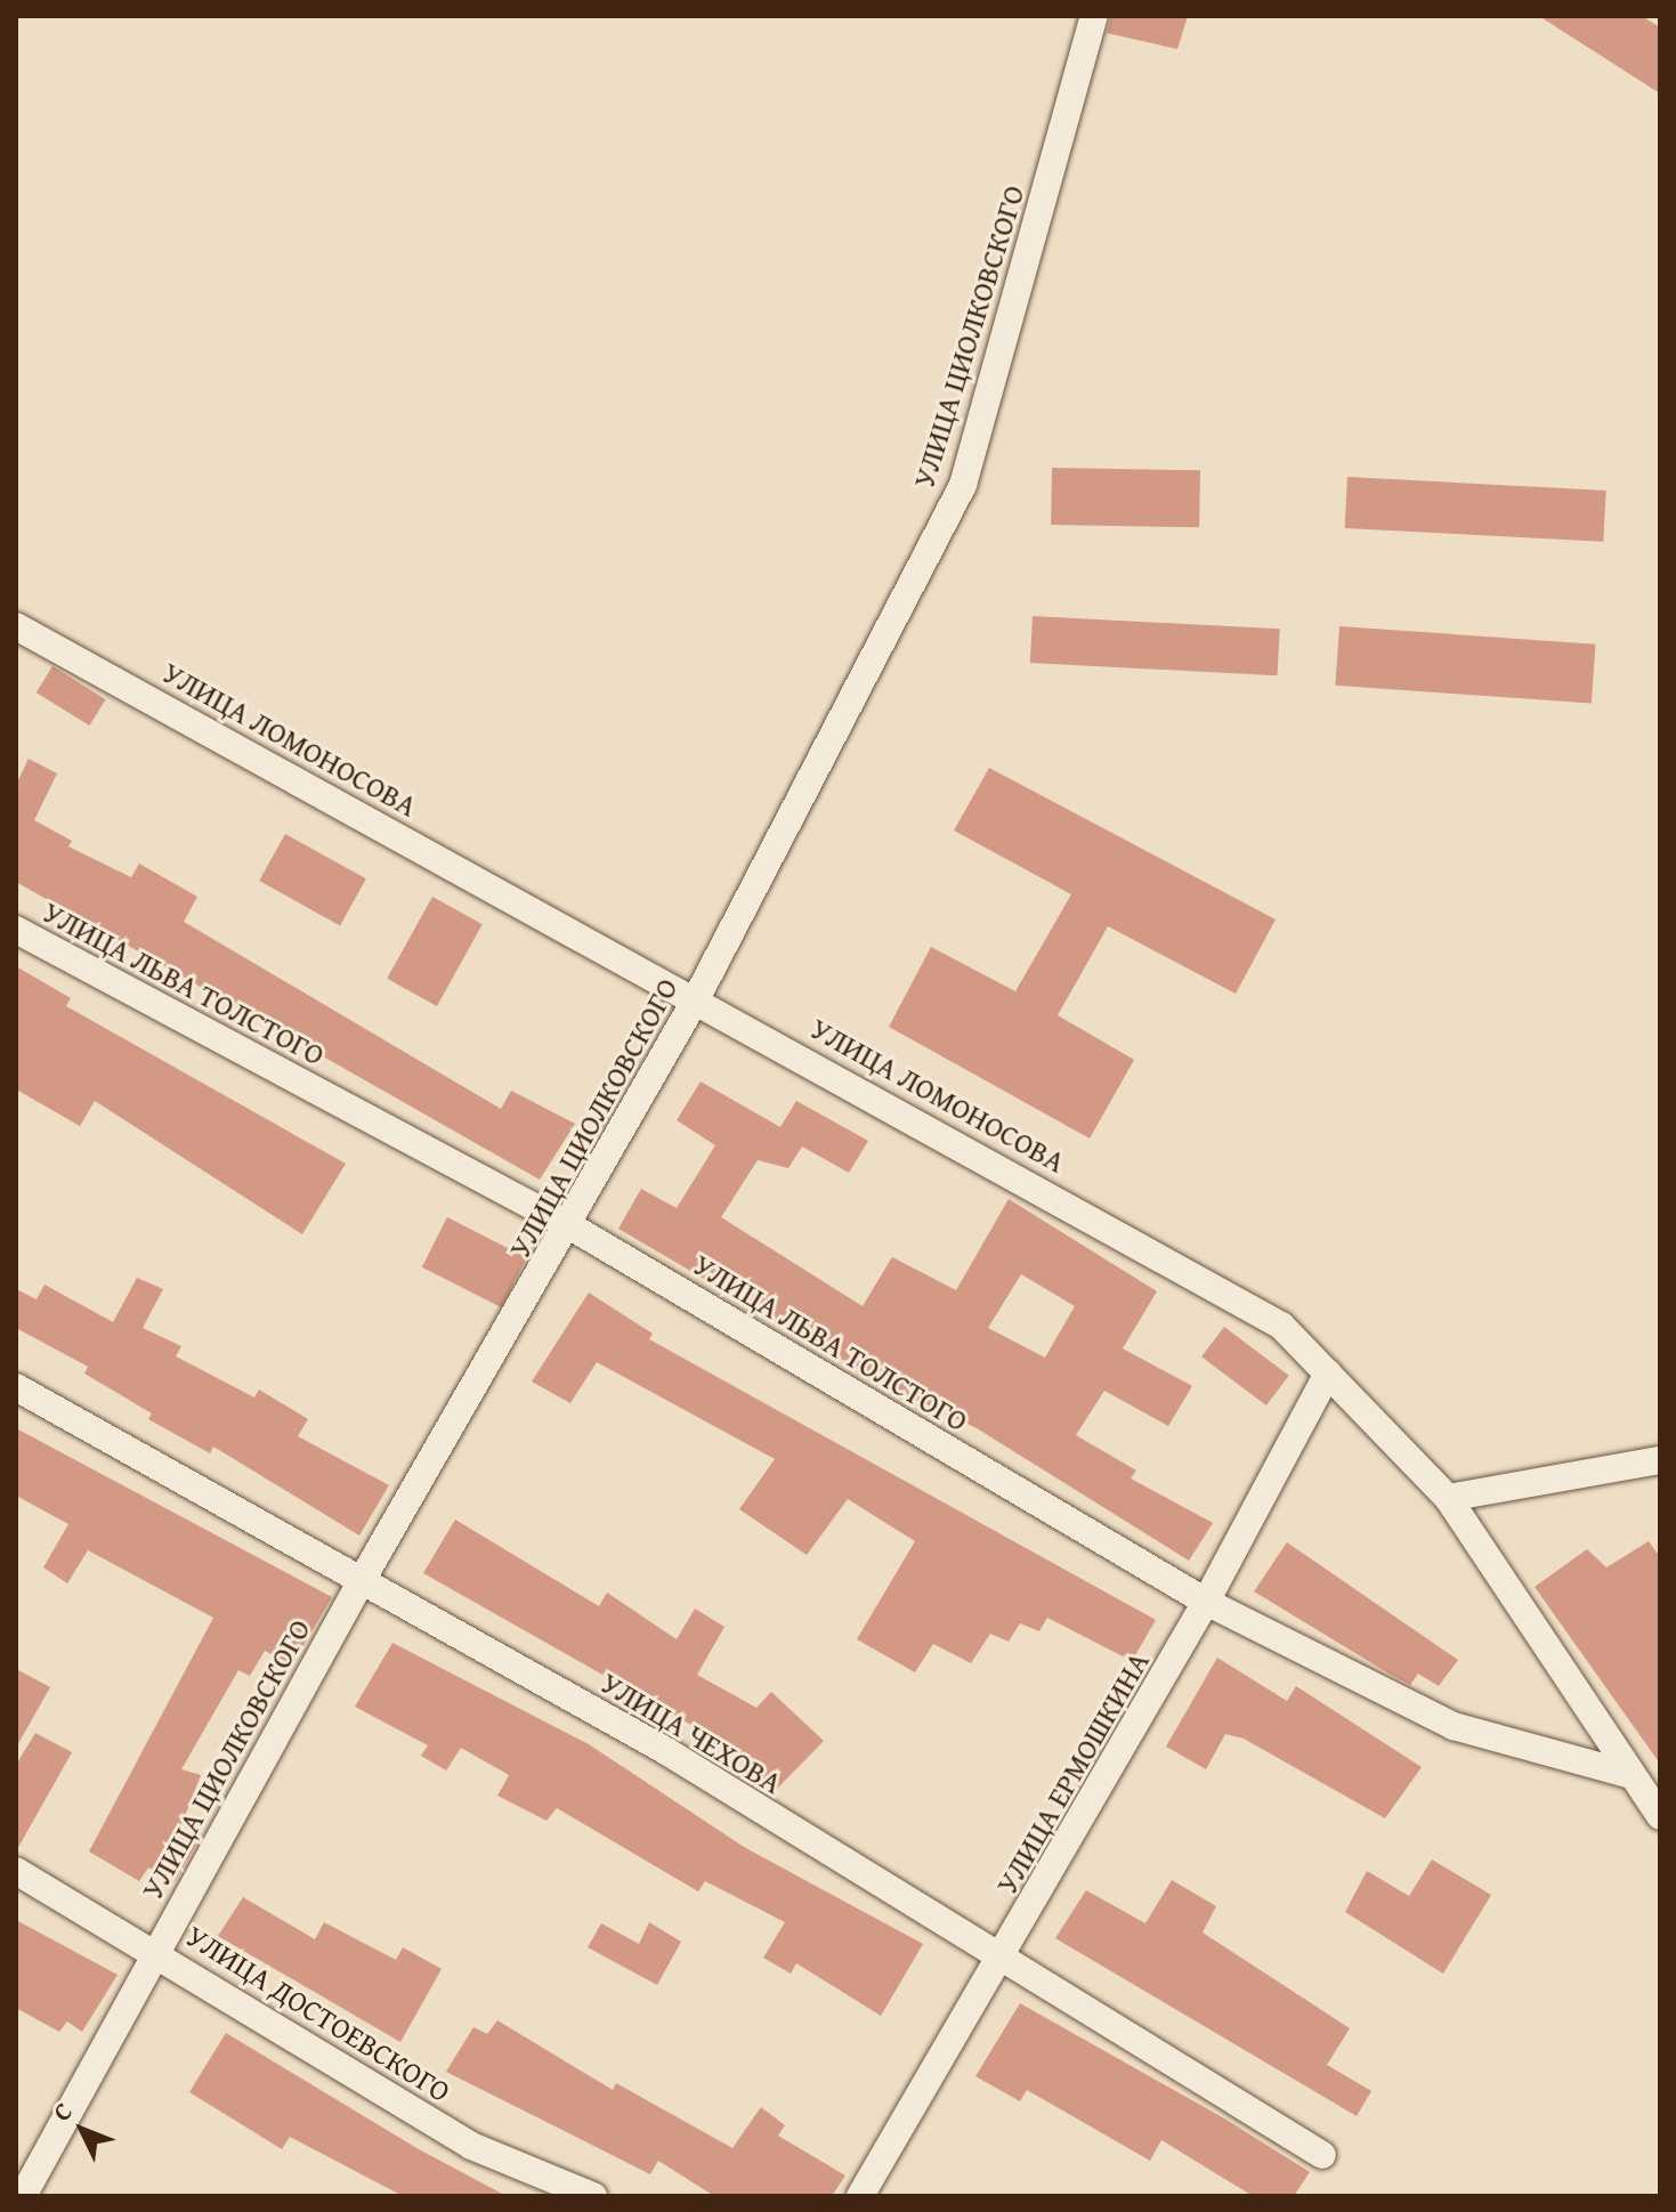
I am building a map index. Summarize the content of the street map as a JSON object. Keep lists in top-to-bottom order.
{
  "streets": {
    "street": [
      "УЛИЦА ЦИОЛКОВСКОГО",
      "УЛИЦА ЛОМОНОСОВА",
      "УЛИЦА ЛЬВА ТОЛСТОГО",
      "УЛИЦА ЧЕХОВА",
      "УЛИЦА ЕРМОШКИНА",
      "УЛИЦА ДОСТОЕВСКОГО"
    ]
  },
  "crossings": [
    ["УЛИЦА ЦИОЛКОВСКОГО", "УЛИЦА ЛОМОНОСОВА"],
    ["УЛИЦА ЦИОЛКОВСКОГО", "УЛИЦА ЛЬВА ТОЛСТОГО"],
    ["УЛИЦА ЦИОЛКОВСКОГО", "УЛИЦА ЧЕХОВА"],
    ["УЛИЦА ЦИОЛКОВСКОГО", "УЛИЦА ДОСТОЕВСКОГО"],
    ["УЛИЦА ЛОМОНОСОВА", "УЛИЦА ЛЬВА ТОЛСТОГО"],
    ["УЛИЦА ЛОМОНОСОВА", "УЛИЦА ЕРМОШКИНА"],
    ["УЛИЦА ЛЬВА ТОЛСТОГО", "УЛИЦА ЕРМОШКИНА"],
    ["УЛИЦА ЧЕХОВА", "УЛИЦА ЕРМОШКИНА"]
  ],
  "north": "top left"
}
